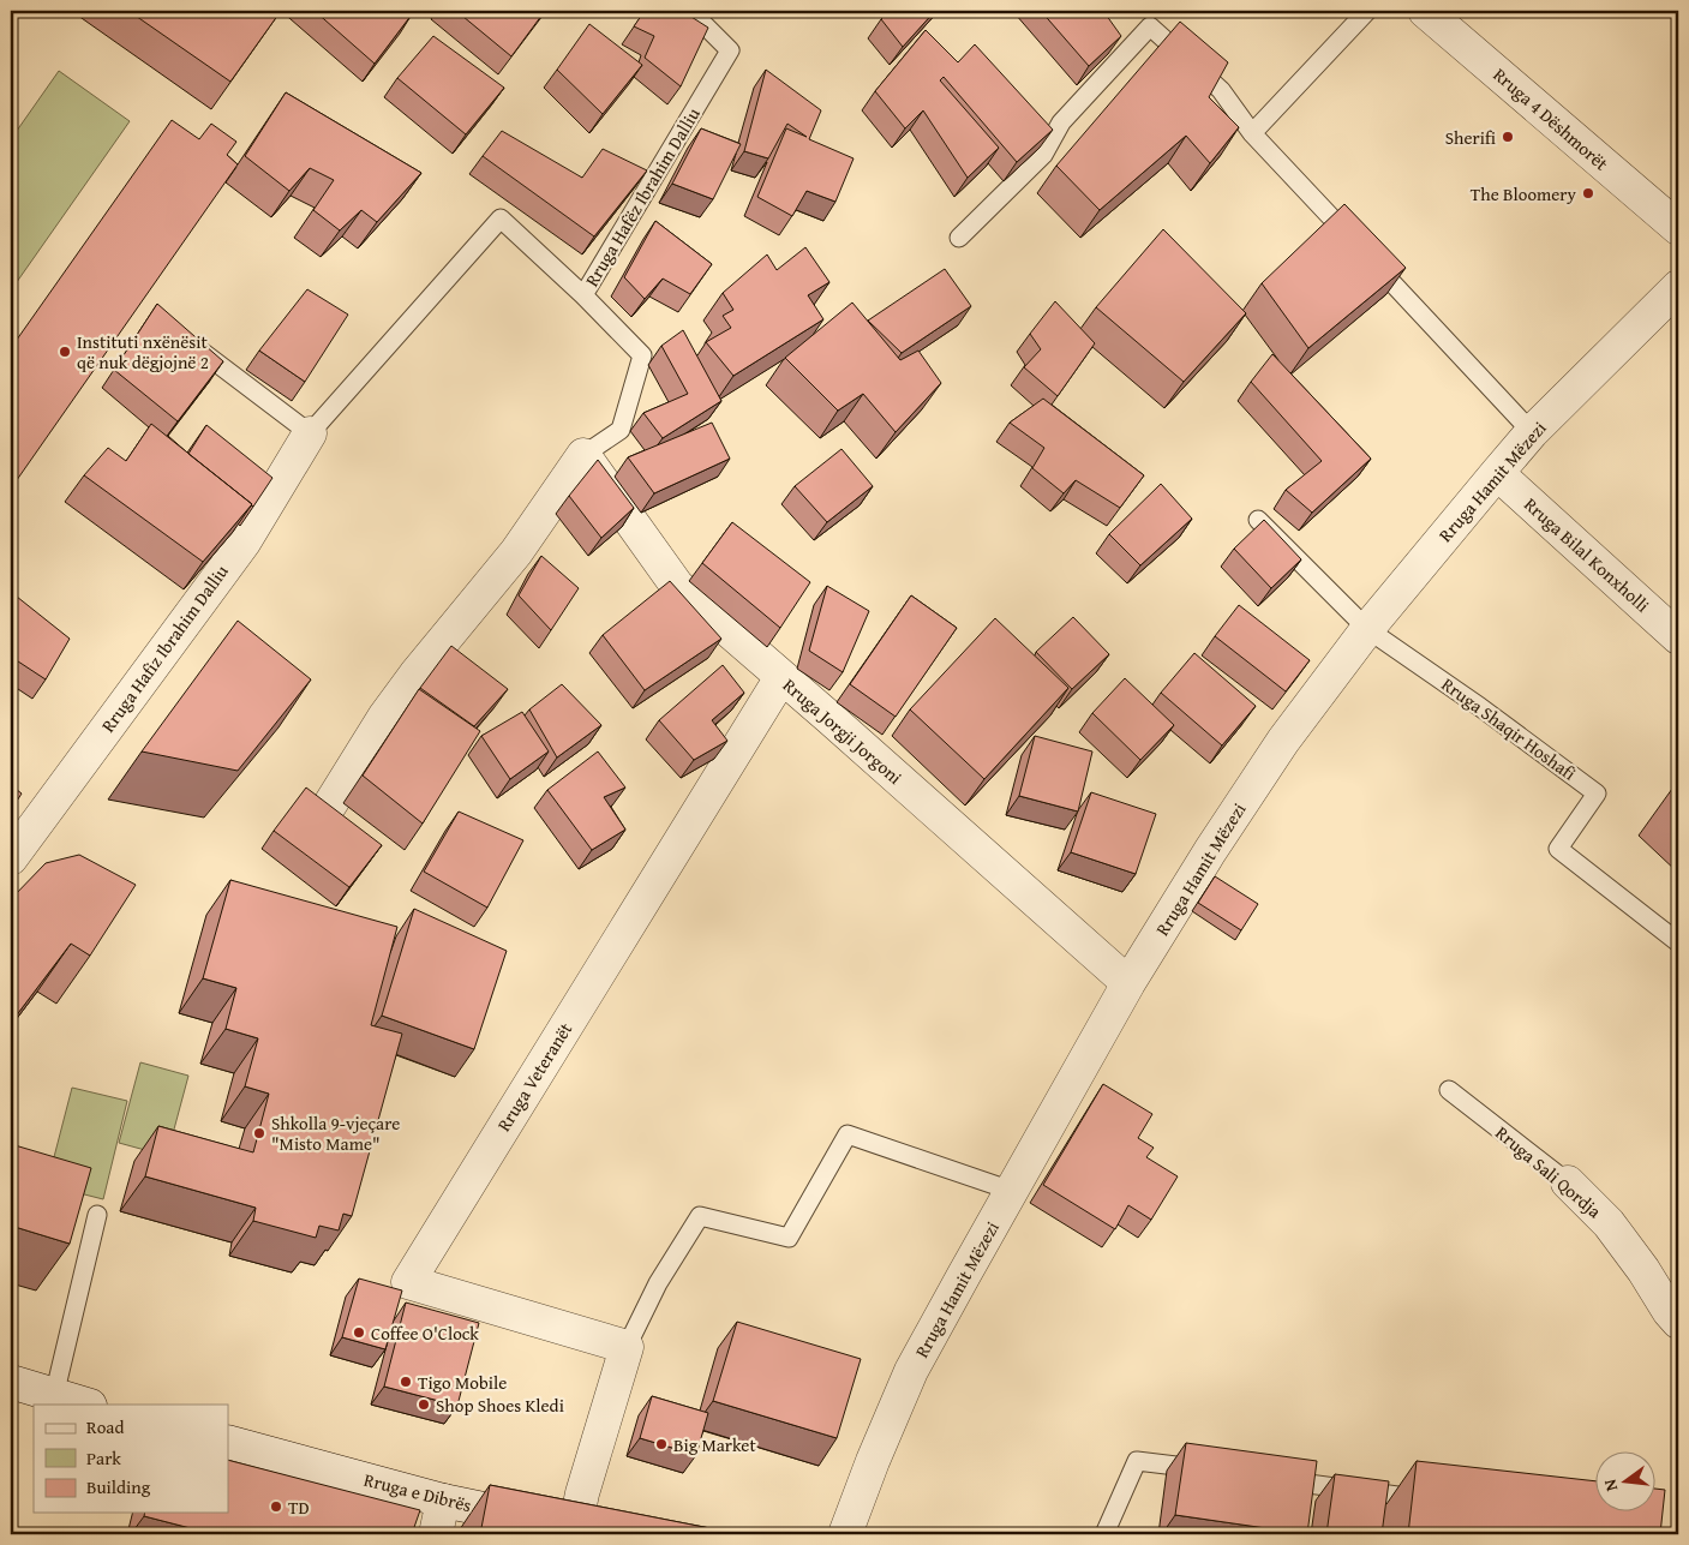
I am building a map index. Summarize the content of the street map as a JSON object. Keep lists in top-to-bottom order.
{
  "streets": {
    "street": [
      "Rruga 4 Dëshmorët",
      "Rruga Hamit Mëzezi",
      "Rruga Bilal Konxholli",
      "Rruga Hafiz Ibrahim Dalliu",
      "Rruga Jorgji Jorgoni",
      "Rruga Veteranët",
      "Rruga Sali Qordja",
      "Rruga e Dibrës"
    ],
    "lane": ["Rruga Hafëz Ibrahim Dalliu", "Rruga Shaqir Hoshafi"]
  },
  "crossings": [
    ["Rruga Hafëz Ibrahim Dalliu", "Rruga Hafiz Ibrahim Dalliu"],
    ["Rruga Hamit Mëzezi", "Rruga Bilal Konxholli"],
    ["Rruga Hamit Mëzezi", "Rruga Shaqir Hoshafi"],
    ["Rruga Hamit Mëzezi", "Rruga Jorgji Jorgoni"],
    ["Rruga Jorgji Jorgoni", "Rruga Veteranët"],
    ["Rruga Veteranët", "Rruga e Dibrës"]
  ],
  "places": [
    "Sherifi",
    "The Bloomery",
    "Instituti nxënësit që nuk dëgjojnë 2",
    "Shkolla 9-vjeçare \"Misto Mame\"",
    "Coffee O'Clock",
    "Tigo Mobile",
    "Shop Shoes Kledi",
    "Big Market",
    "TD"
  ],
  "legend": ["Road", "Park", "Building"],
  "north": "left"
}
